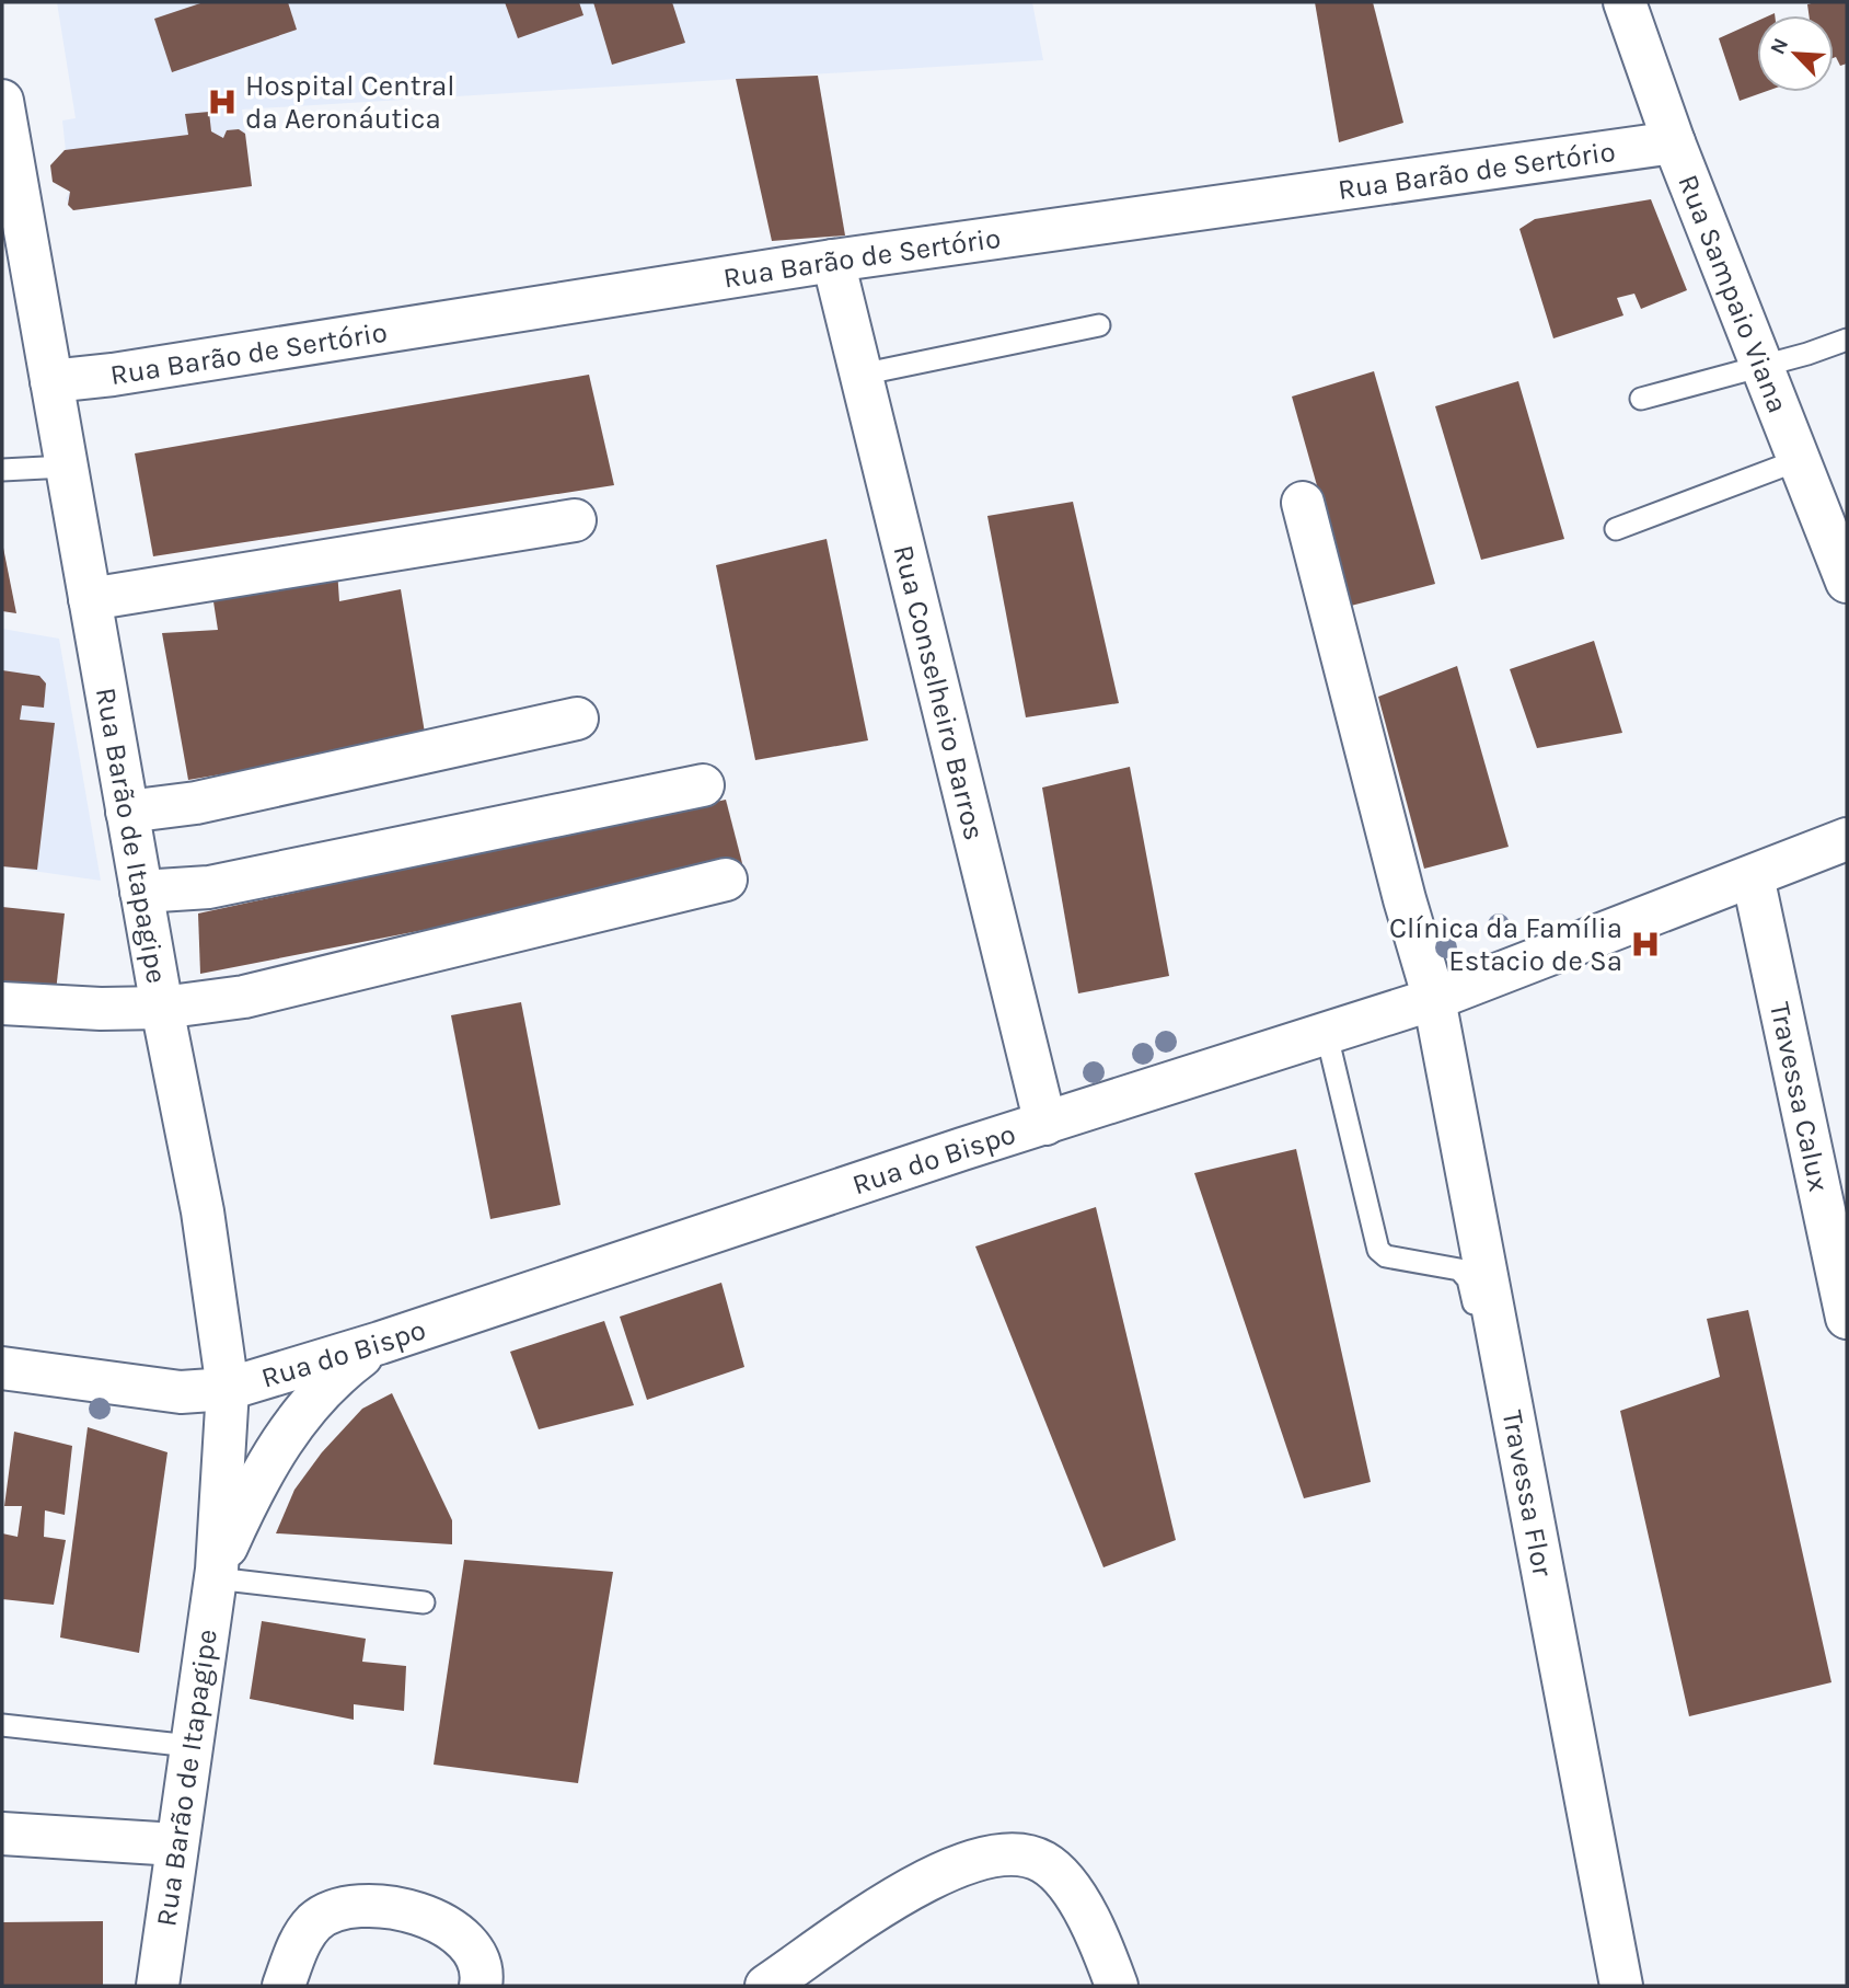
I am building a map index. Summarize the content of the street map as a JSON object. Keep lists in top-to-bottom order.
{
  "streets": {
    "street": [
      "Rua Barão de Sertório",
      "Rua Sampaio Viana",
      "Rua Conselheiro Barros",
      "Rua Barão de Itapagipe",
      "Travessa Calux",
      "Rua do Bispo",
      "Travessa Flor"
    ]
  },
  "crossings": [
    ["Rua Barão de Sertório", "Rua Sampaio Viana"],
    ["Rua Barão de Sertório", "Rua Conselheiro Barros"],
    ["Rua Barão de Sertório", "Rua Barão de Itapagipe"],
    ["Rua Conselheiro Barros", "Rua do Bispo"],
    ["Rua Barão de Itapagipe", "Rua do Bispo"],
    ["Travessa Calux", "Rua do Bispo"],
    ["Rua do Bispo", "Travessa Flor"]
  ],
  "places": {
    "hospital": ["Hospital Central da Aeronáutica", "Clínica da Família Estacio de Sa"]
  },
  "north": "top left"
}
